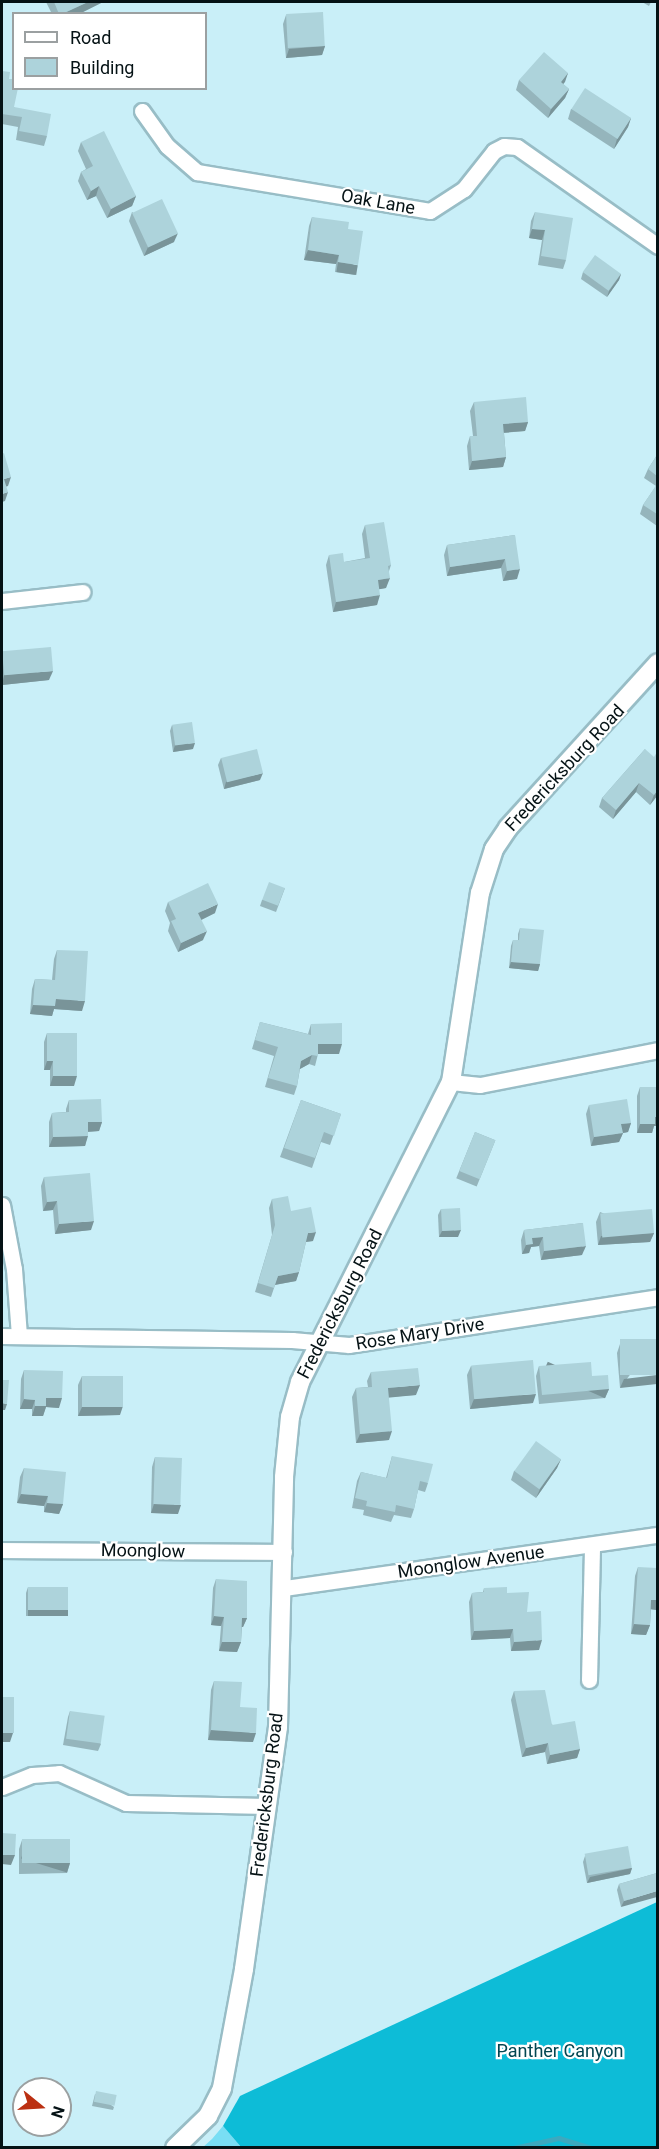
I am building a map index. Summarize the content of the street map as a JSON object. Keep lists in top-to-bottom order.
{
  "streets": {
    "street": [
      "Oak Lane",
      "Fredericksburg Road",
      "Rose Mary Drive",
      "Moonglow",
      "Moonglow Avenue"
    ]
  },
  "crossings": [
    ["Fredericksburg Road", "Rose Mary Drive"],
    ["Fredericksburg Road", "Moonglow"],
    ["Fredericksburg Road", "Moonglow Avenue"]
  ],
  "parks": ["Panther Canyon"],
  "legend": ["Road", "Building"],
  "north": "right"
}
